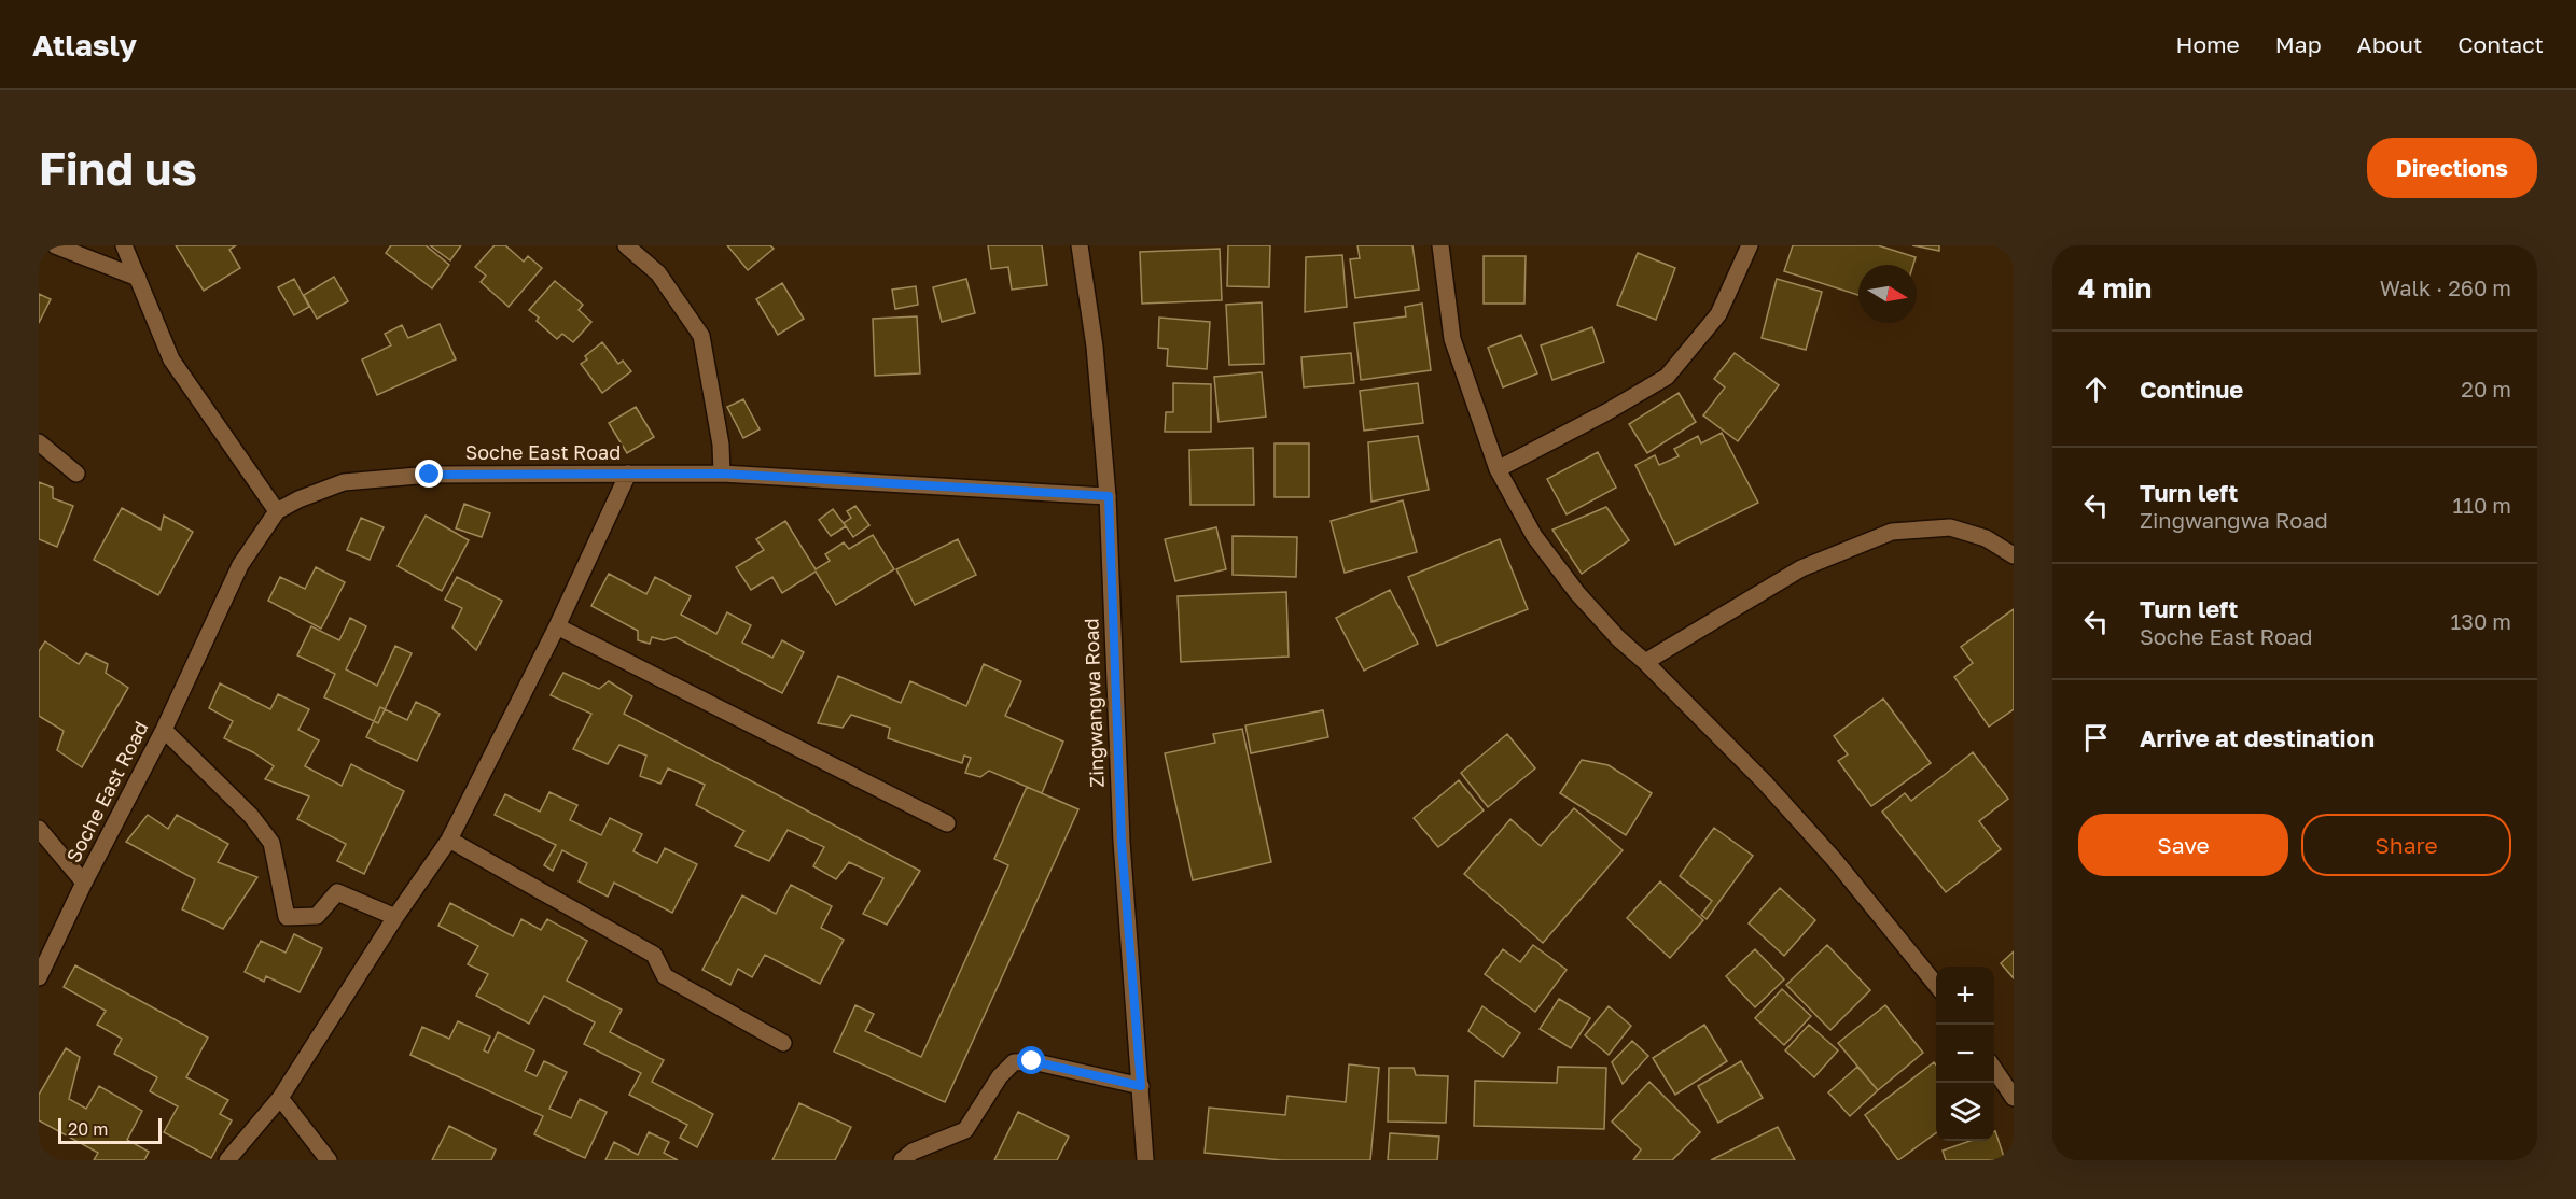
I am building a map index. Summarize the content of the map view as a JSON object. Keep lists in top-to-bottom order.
{
  "streets": {
    "street": ["Soche East Road", "Zingwangwa Road"]
  },
  "crossings": [
    ["Soche East Road", "Zingwangwa Road"]
  ],
  "scale_bar": "20 m",
  "north": "right",
  "page": {
    "header": "Atlasly",
    "nav": [
      "Home",
      "Map",
      "About",
      "Contact"
    ],
    "buttons": [
      "Directions",
      ["Save", "Share"]
    ],
    "title": "Find us",
    "heading": ["4 min", "Walk · 260 m"],
    "list": [
      ["Continue", "20 m"],
      ["Turn left", "Zingwangwa Road", "110 m"],
      ["Turn left", "Soche East Road", "130 m"],
      "Arrive at destination"
    ],
    "map_buttons": ["+", "−"],
    "scale": "20 m"
  }
}
